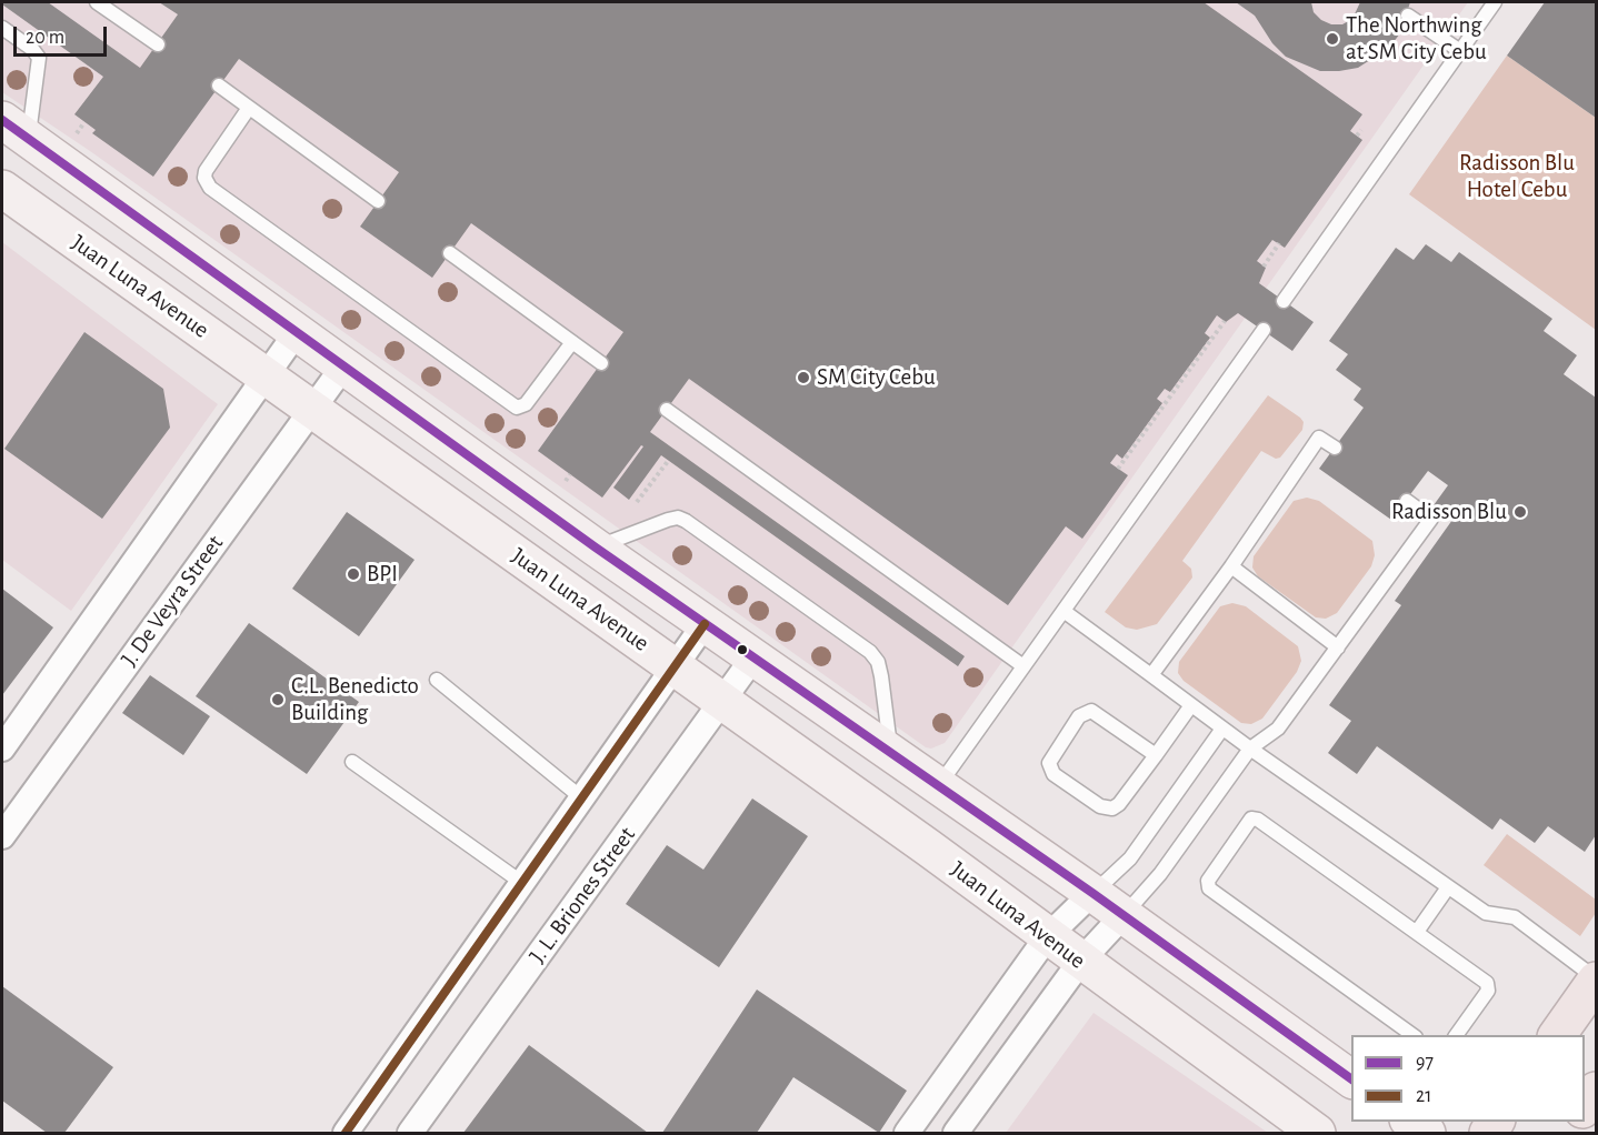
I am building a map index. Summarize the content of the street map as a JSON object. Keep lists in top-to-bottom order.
{
  "streets": {
    "main road": ["Juan Luna Avenue"],
    "street": ["J. De Veyra Street", "J. L. Briones Street"]
  },
  "crossings": [
    ["Juan Luna Avenue", "J. De Veyra Street"],
    ["Juan Luna Avenue", "J. L. Briones Street"]
  ],
  "parks": ["Radisson Blu Hotel Cebu"],
  "places": [
    "The Northwing at SM City Cebu",
    "SM City Cebu",
    "Radisson Blu",
    "BPI",
    "C.L. Benedicto Building"
  ],
  "lines": ["transit line 97", "transit line 21"],
  "legend": ["97", "21"],
  "scale_bar": "20 m"
}
